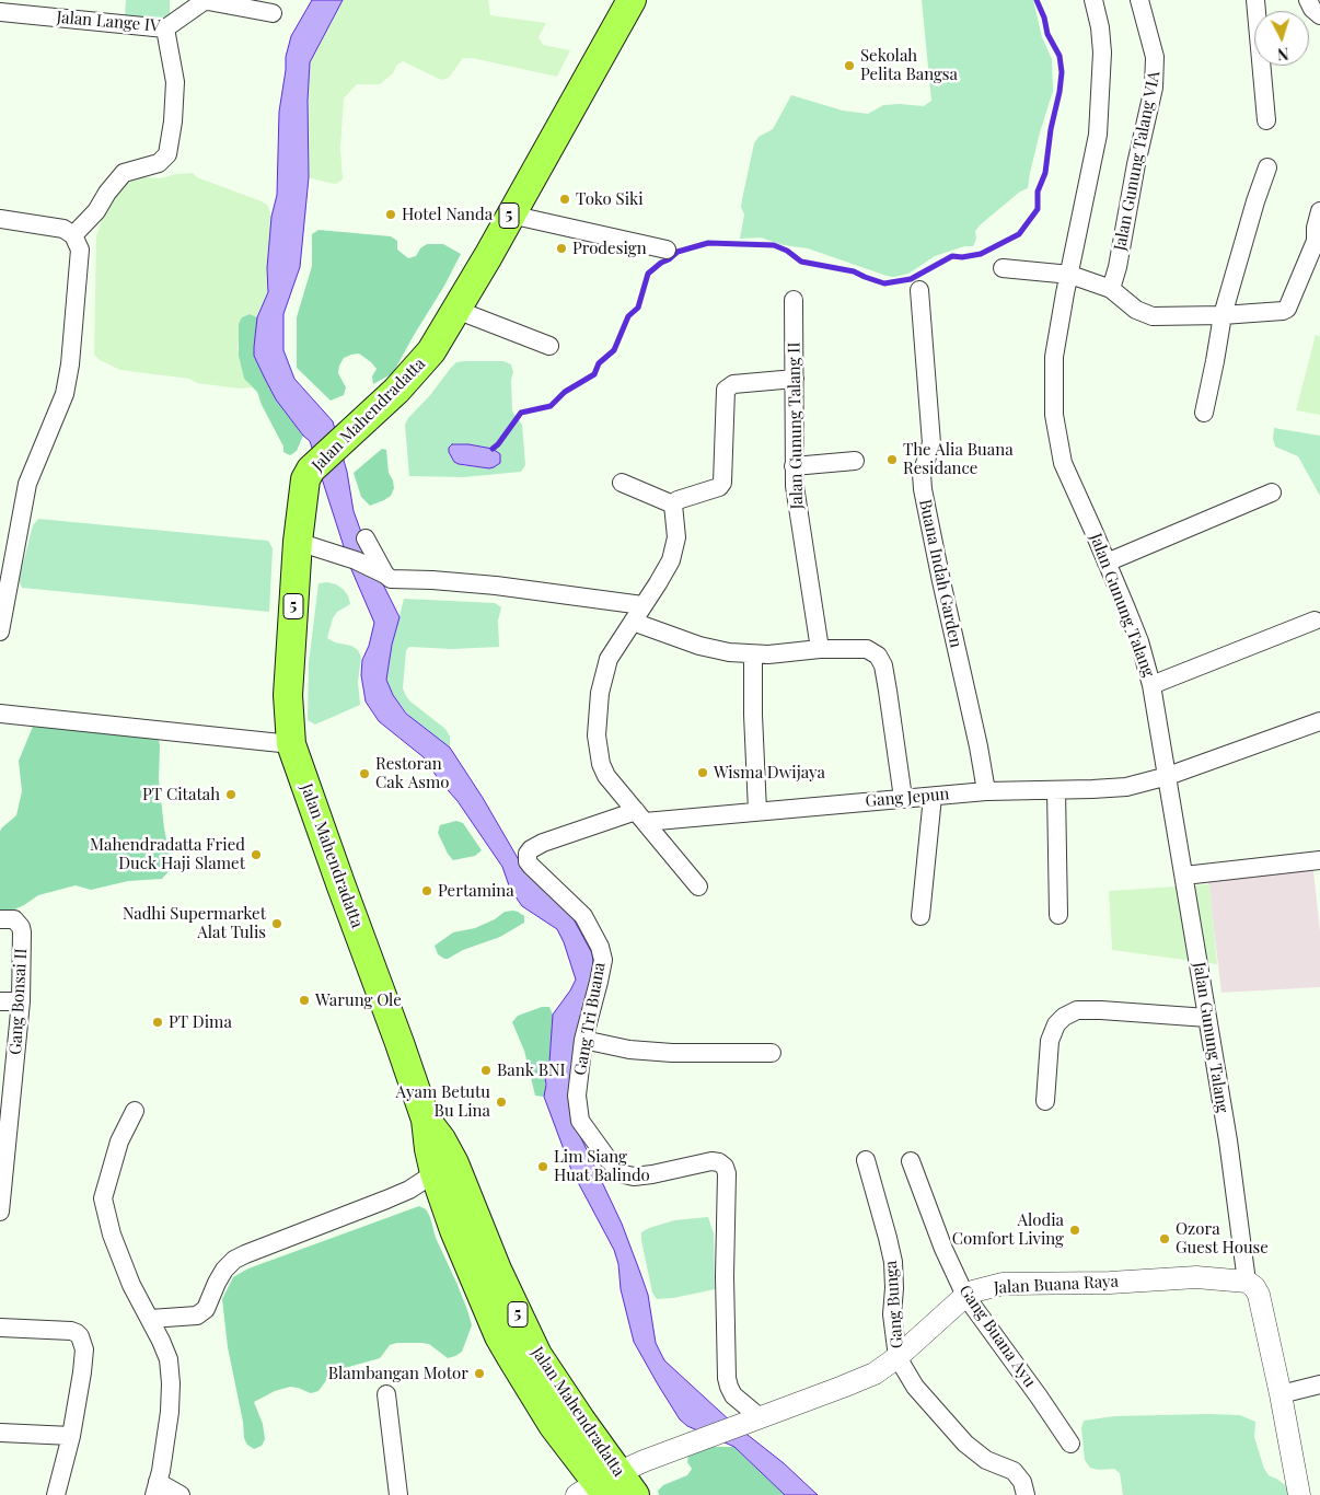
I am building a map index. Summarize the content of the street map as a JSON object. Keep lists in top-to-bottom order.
{
  "streets": {
    "highway": ["5", "Jalan Mahendradatta"],
    "street": [
      "Jalan Lange IV",
      "Jalan Gunung Talang VIA",
      "Jalan Gunung Talang II",
      "Buana Indah Garden",
      "Jalan Gunung Talang",
      "Gang Jepun",
      "Gang Bonsai II",
      "Gang Tri Buana",
      "Jalan Buana Raya",
      "Gang Bunga",
      "Gang Buana Ayu"
    ]
  },
  "crossings": [
    ["Jalan Mahendradatta", "Jalan Buana Raya"],
    ["Buana Indah Garden", "Gang Jepun"],
    ["Jalan Gunung Talang", "Gang Jepun"],
    ["Jalan Gunung Talang", "Jalan Buana Raya"],
    ["Gang Jepun", "Gang Tri Buana"],
    ["Gang Tri Buana", "Jalan Buana Raya"],
    ["Jalan Buana Raya", "Gang Bunga"],
    ["Jalan Buana Raya", "Gang Buana Ayu"]
  ],
  "places": [
    "Sekolah Pelita Bangsa",
    "Toko Siki",
    "Hotel Nanda",
    "Prodesign",
    "The Alia Buana Residance",
    "Wisma Dwijaya",
    "Restoran Cak Asmo",
    "PT Citatah",
    "Mahendradatta Fried Duck Haji Slamet",
    "Pertamina",
    "Nadhi Supermarket Alat Tulis",
    "Warung Ole",
    "PT Dima",
    "Bank BNI",
    "Ayam Betutu Bu Lina",
    "Lim Siang Huat Balindo",
    "Alodia Comfort Living",
    "Ozora Guest House",
    "Blambangan Motor"
  ],
  "north": "bottom"
}
